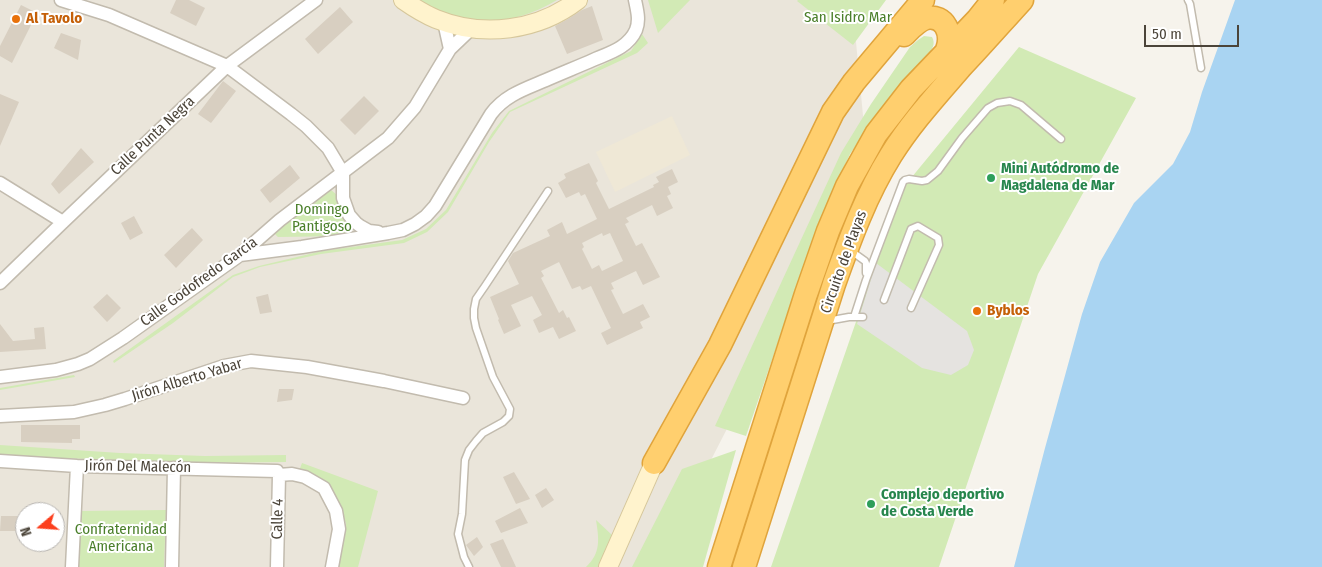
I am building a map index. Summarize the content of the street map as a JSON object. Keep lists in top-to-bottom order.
{
  "streets": {
    "highway": ["Circuito de Playas"],
    "street": [
      "Calle Punta Negra",
      "Calle Godofredo García",
      "Jirón Alberto Yabar",
      "Jirón Del Malecón",
      "Calle 4"
    ]
  },
  "crossings": [
    ["Jirón Del Malecón", "Calle 4"]
  ],
  "parks": ["San Isidro Mar", "Domingo Pantigoso", "Confraternidad Americana"],
  "places": [
    "Al Tavolo",
    "Mini Autódromo de Magdalena de Mar",
    "Byblos",
    "Complejo deportivo de Costa Verde"
  ],
  "scale_bar": "50 m",
  "north": "left"
}
